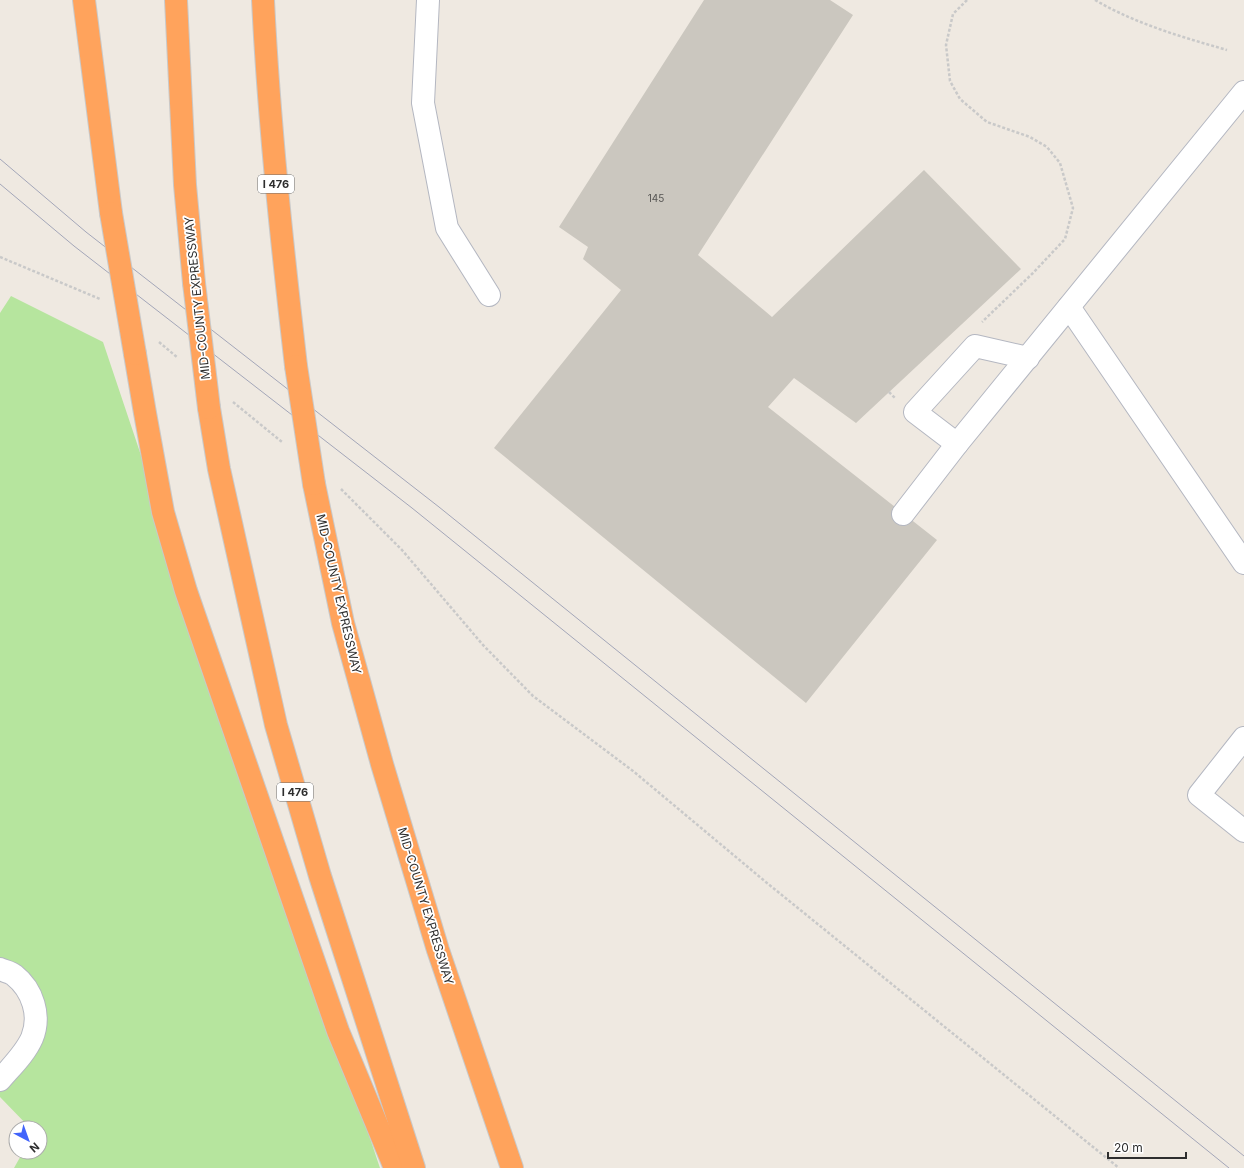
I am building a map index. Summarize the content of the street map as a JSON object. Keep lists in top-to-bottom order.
{
  "streets": {
    "highway": ["I 476", "MID-COUNTY EXPRESSWAY"]
  },
  "house_numbers": ["145"],
  "scale_bar": "20 m",
  "north": "bottom right"
}
